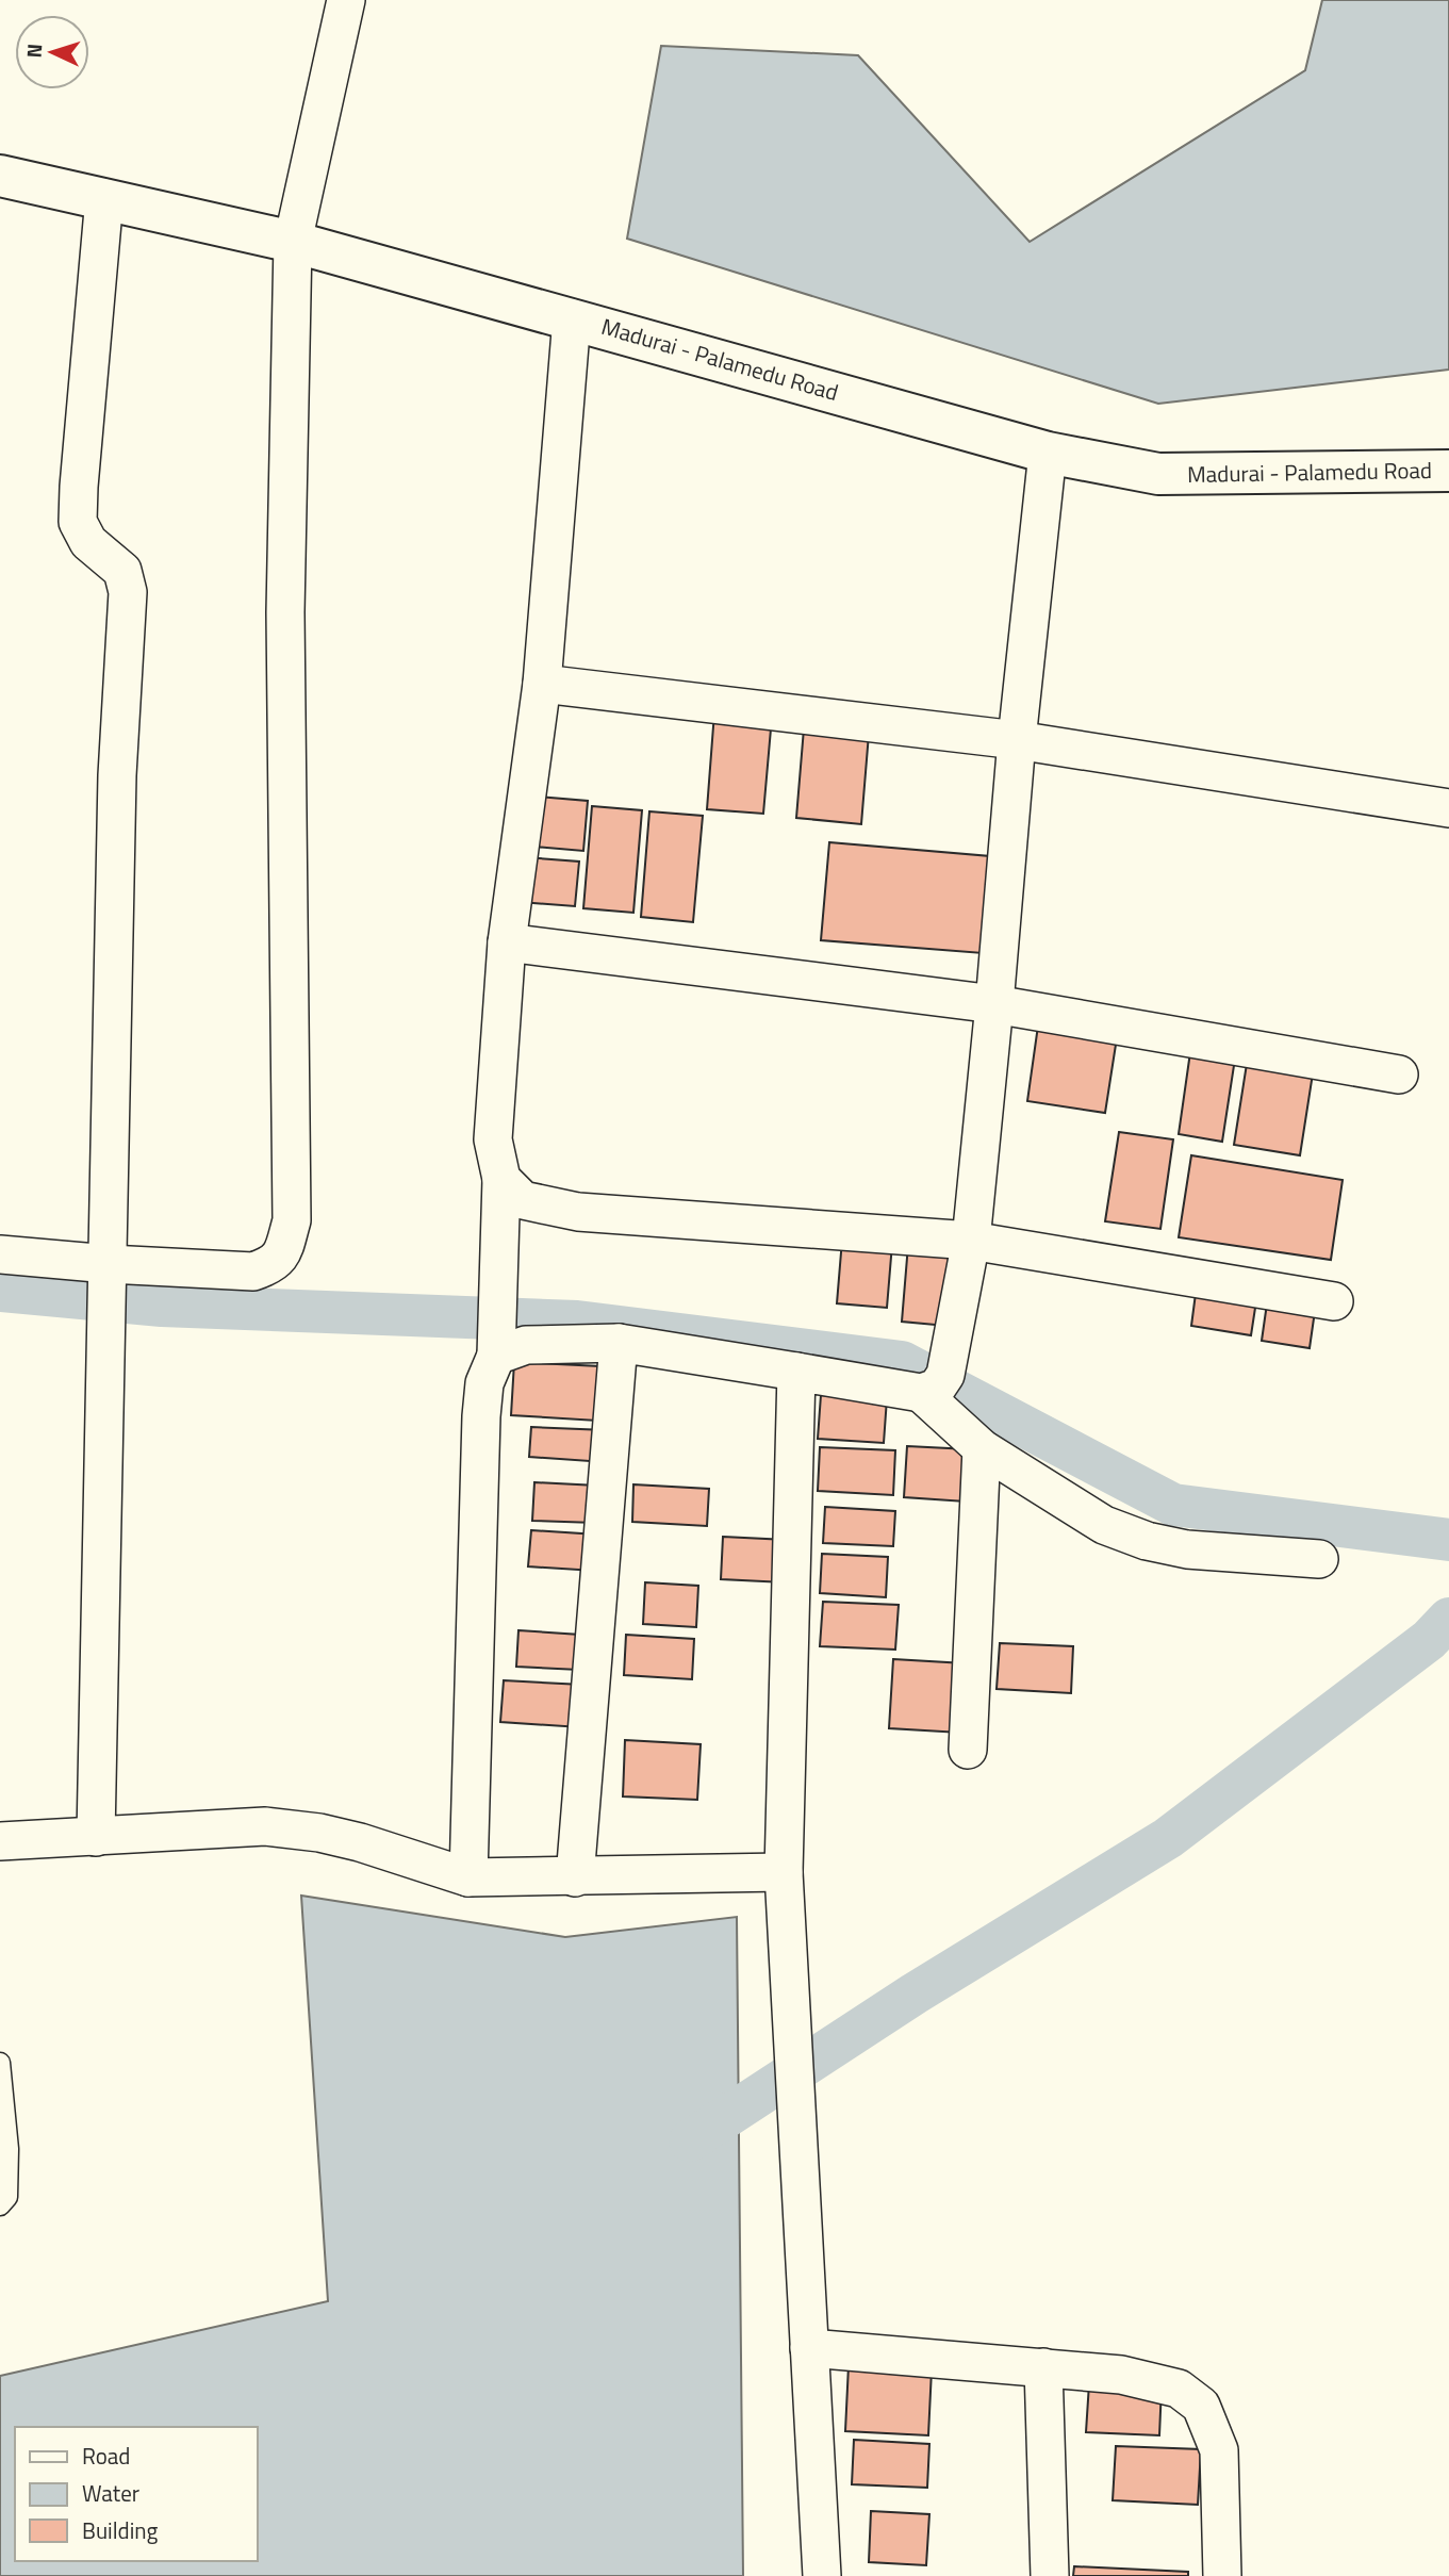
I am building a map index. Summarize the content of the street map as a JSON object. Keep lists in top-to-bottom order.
{
  "streets": {
    "main road": ["Madurai - Palamedu Road"]
  },
  "legend": ["Road", "Water", "Building"],
  "north": "left"
}
